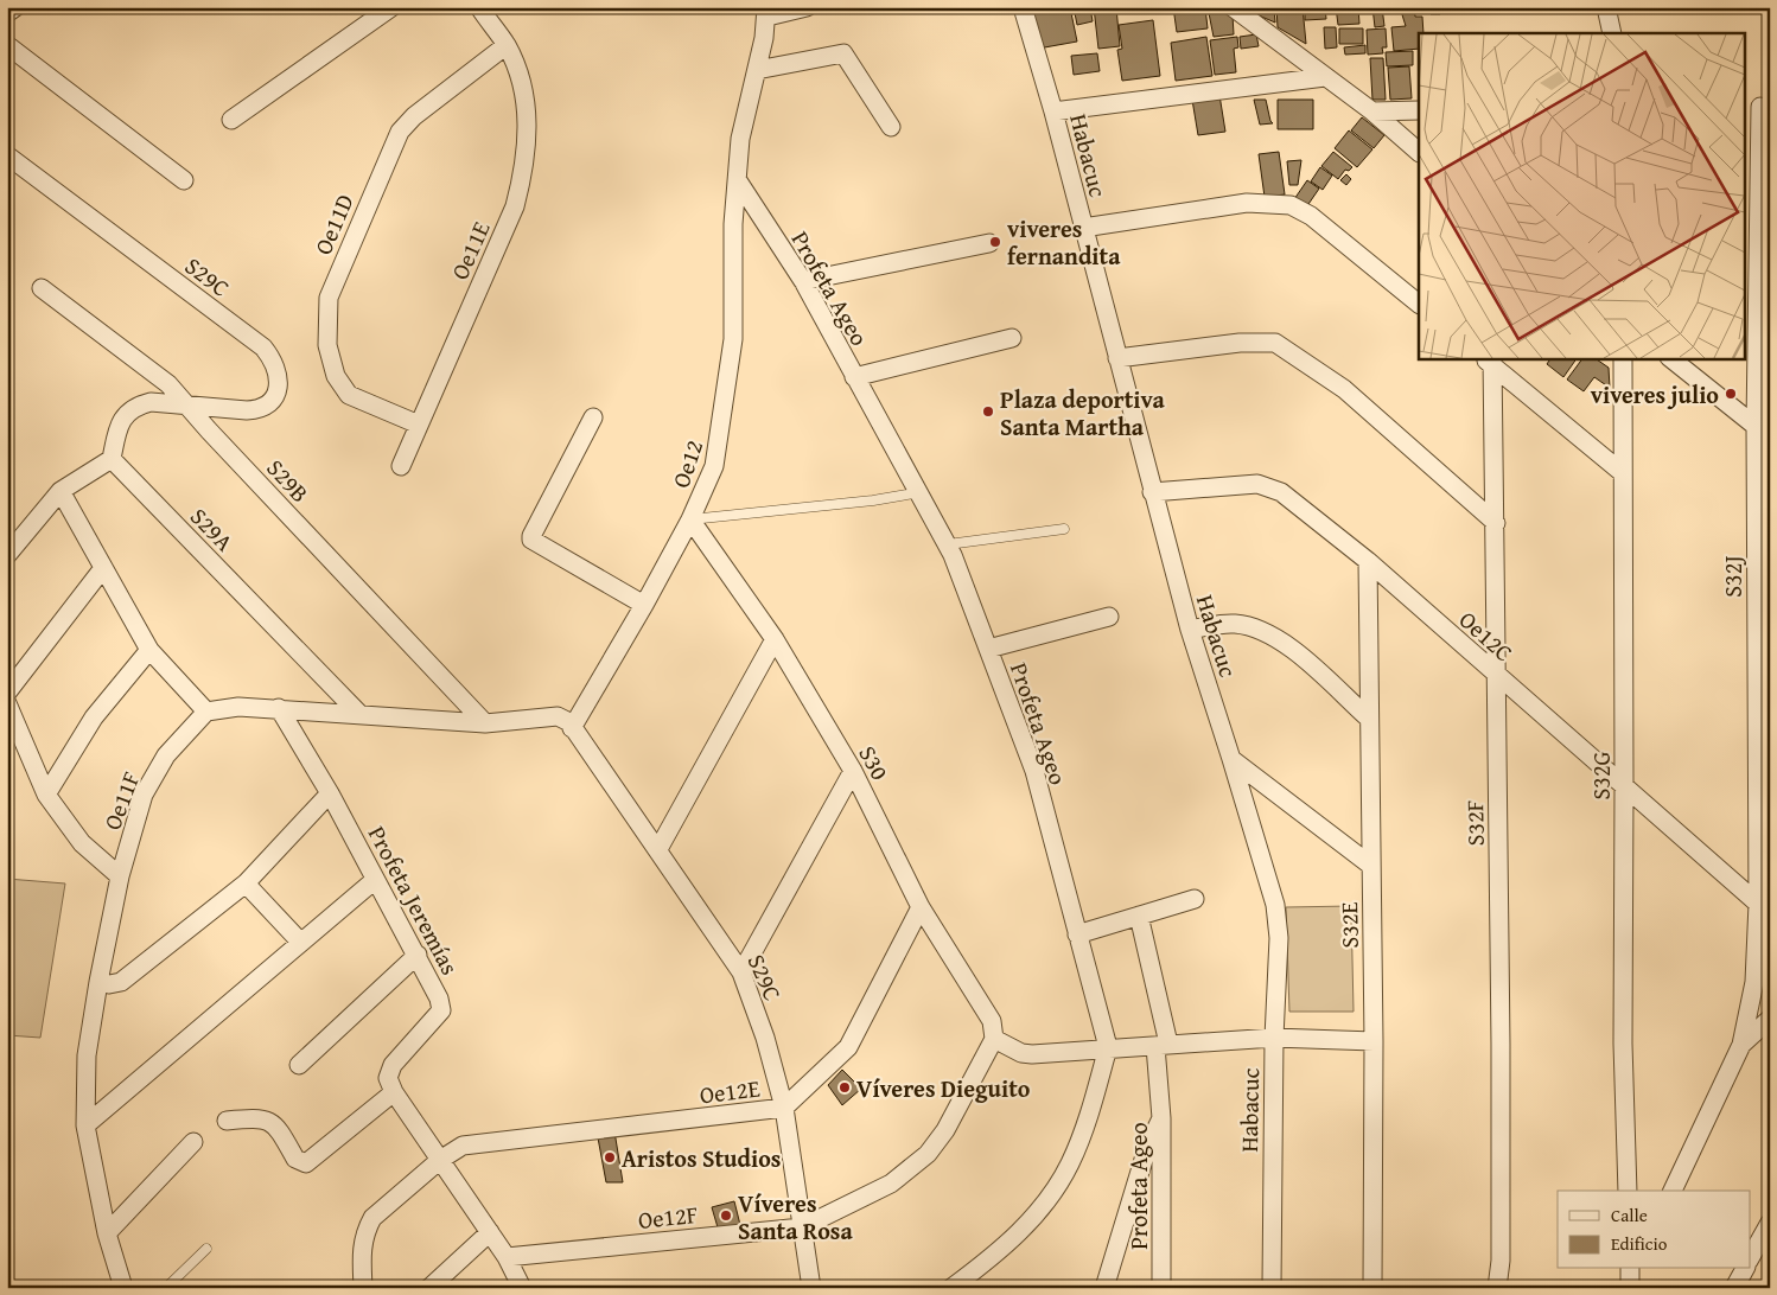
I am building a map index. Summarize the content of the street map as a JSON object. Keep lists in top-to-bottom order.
{
  "streets": {
    "street": [
      "Habacuc",
      "Oe11D",
      "Oe11E",
      "S29C",
      "Profeta Ageo",
      "Oe12",
      "S29B",
      "S29A",
      "S32J",
      "Oe12C",
      "S30",
      "S32G",
      "Oe11F",
      "S32F",
      "Profeta Jeremías",
      "S32E",
      "Oe12E",
      "Oe12F"
    ]
  },
  "crossings": [
    ["Habacuc", "Oe12C"],
    ["Oe11D", "Oe11E"],
    ["S29C", "Oe12"],
    ["S29C", "S29B"],
    ["S29C", "Oe12E"],
    ["S29C", "Oe12F"],
    ["Profeta Ageo", "Oe12"],
    ["Oe12", "S30"],
    ["S32J", "Oe12C"],
    ["Oe12C", "S32G"],
    ["Oe12C", "S32F"],
    ["Oe12C", "S32E"],
    ["S30", "Oe12E"],
    ["S30", "Oe12F"]
  ],
  "places": [
    "viveres fernandita",
    "viveres julio",
    "Plaza deportiva Santa Martha",
    "Víveres Dieguito",
    "Aristos Studios",
    "Víveres Santa Rosa"
  ],
  "legend": ["Calle", "Edificio"]
}
